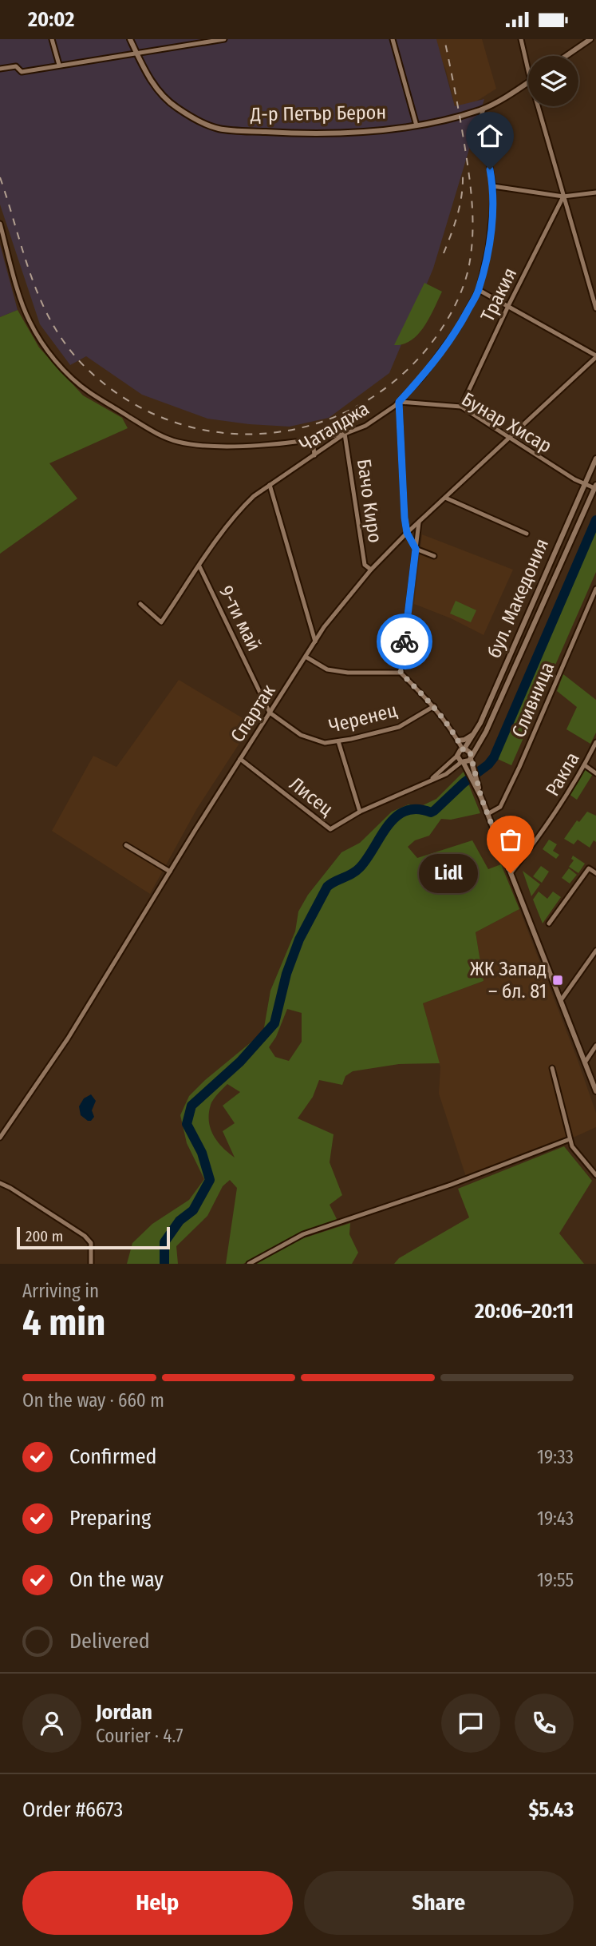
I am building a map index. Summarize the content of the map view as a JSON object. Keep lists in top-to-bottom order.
{
  "streets": {
    "street": [
      "Д-р Петър Берон",
      "Тракия",
      "Бунар Хисар",
      "Чаталджа",
      "Бачо Киро",
      "бул. Македония",
      "9-ти май",
      "Сливница",
      "Спартак",
      "Черенец",
      "Ракла",
      "Лисец"
    ]
  },
  "crossings": [
    ["Д-р Петър Берон", "Чаталджа"],
    ["Тракия", "Бунар Хисар"],
    ["Бунар Хисар", "Чаталджа"],
    ["Бунар Хисар", "бул. Македония"],
    ["Бунар Хисар", "Спартак"],
    ["Чаталджа", "Бачо Киро"],
    ["Чаталджа", "9-ти май"],
    ["Бачо Киро", "Спартак"],
    ["бул. Македония", "Лисец"],
    ["9-ти май", "Спартак"],
    ["9-ти май", "Черенец"],
    ["Спартак", "Черенец"],
    ["Спартак", "Лисец"]
  ],
  "places": {
    "other": ["Lidl"],
    "transit": ["ЖК Запад – бл. 81"]
  },
  "scale_bar": "200 m",
  "page": {
    "status": "20:02",
    "bubble": "Lidl",
    "scale": "200 m",
    "heading": ["4 min", "Arriving in", "20:06–20:11"],
    "panel": [
      "Jordan",
      "Courier · 4.7",
      "Order #6673",
      "$5.43"
    ],
    "bar": "On the way · 660 m",
    "list": [
      ["Confirmed", "19:33"],
      ["Preparing", "19:43"],
      ["On the way", "19:55"],
      "Delivered"
    ],
    "buttons": ["Help", "Share"]
  }
}
